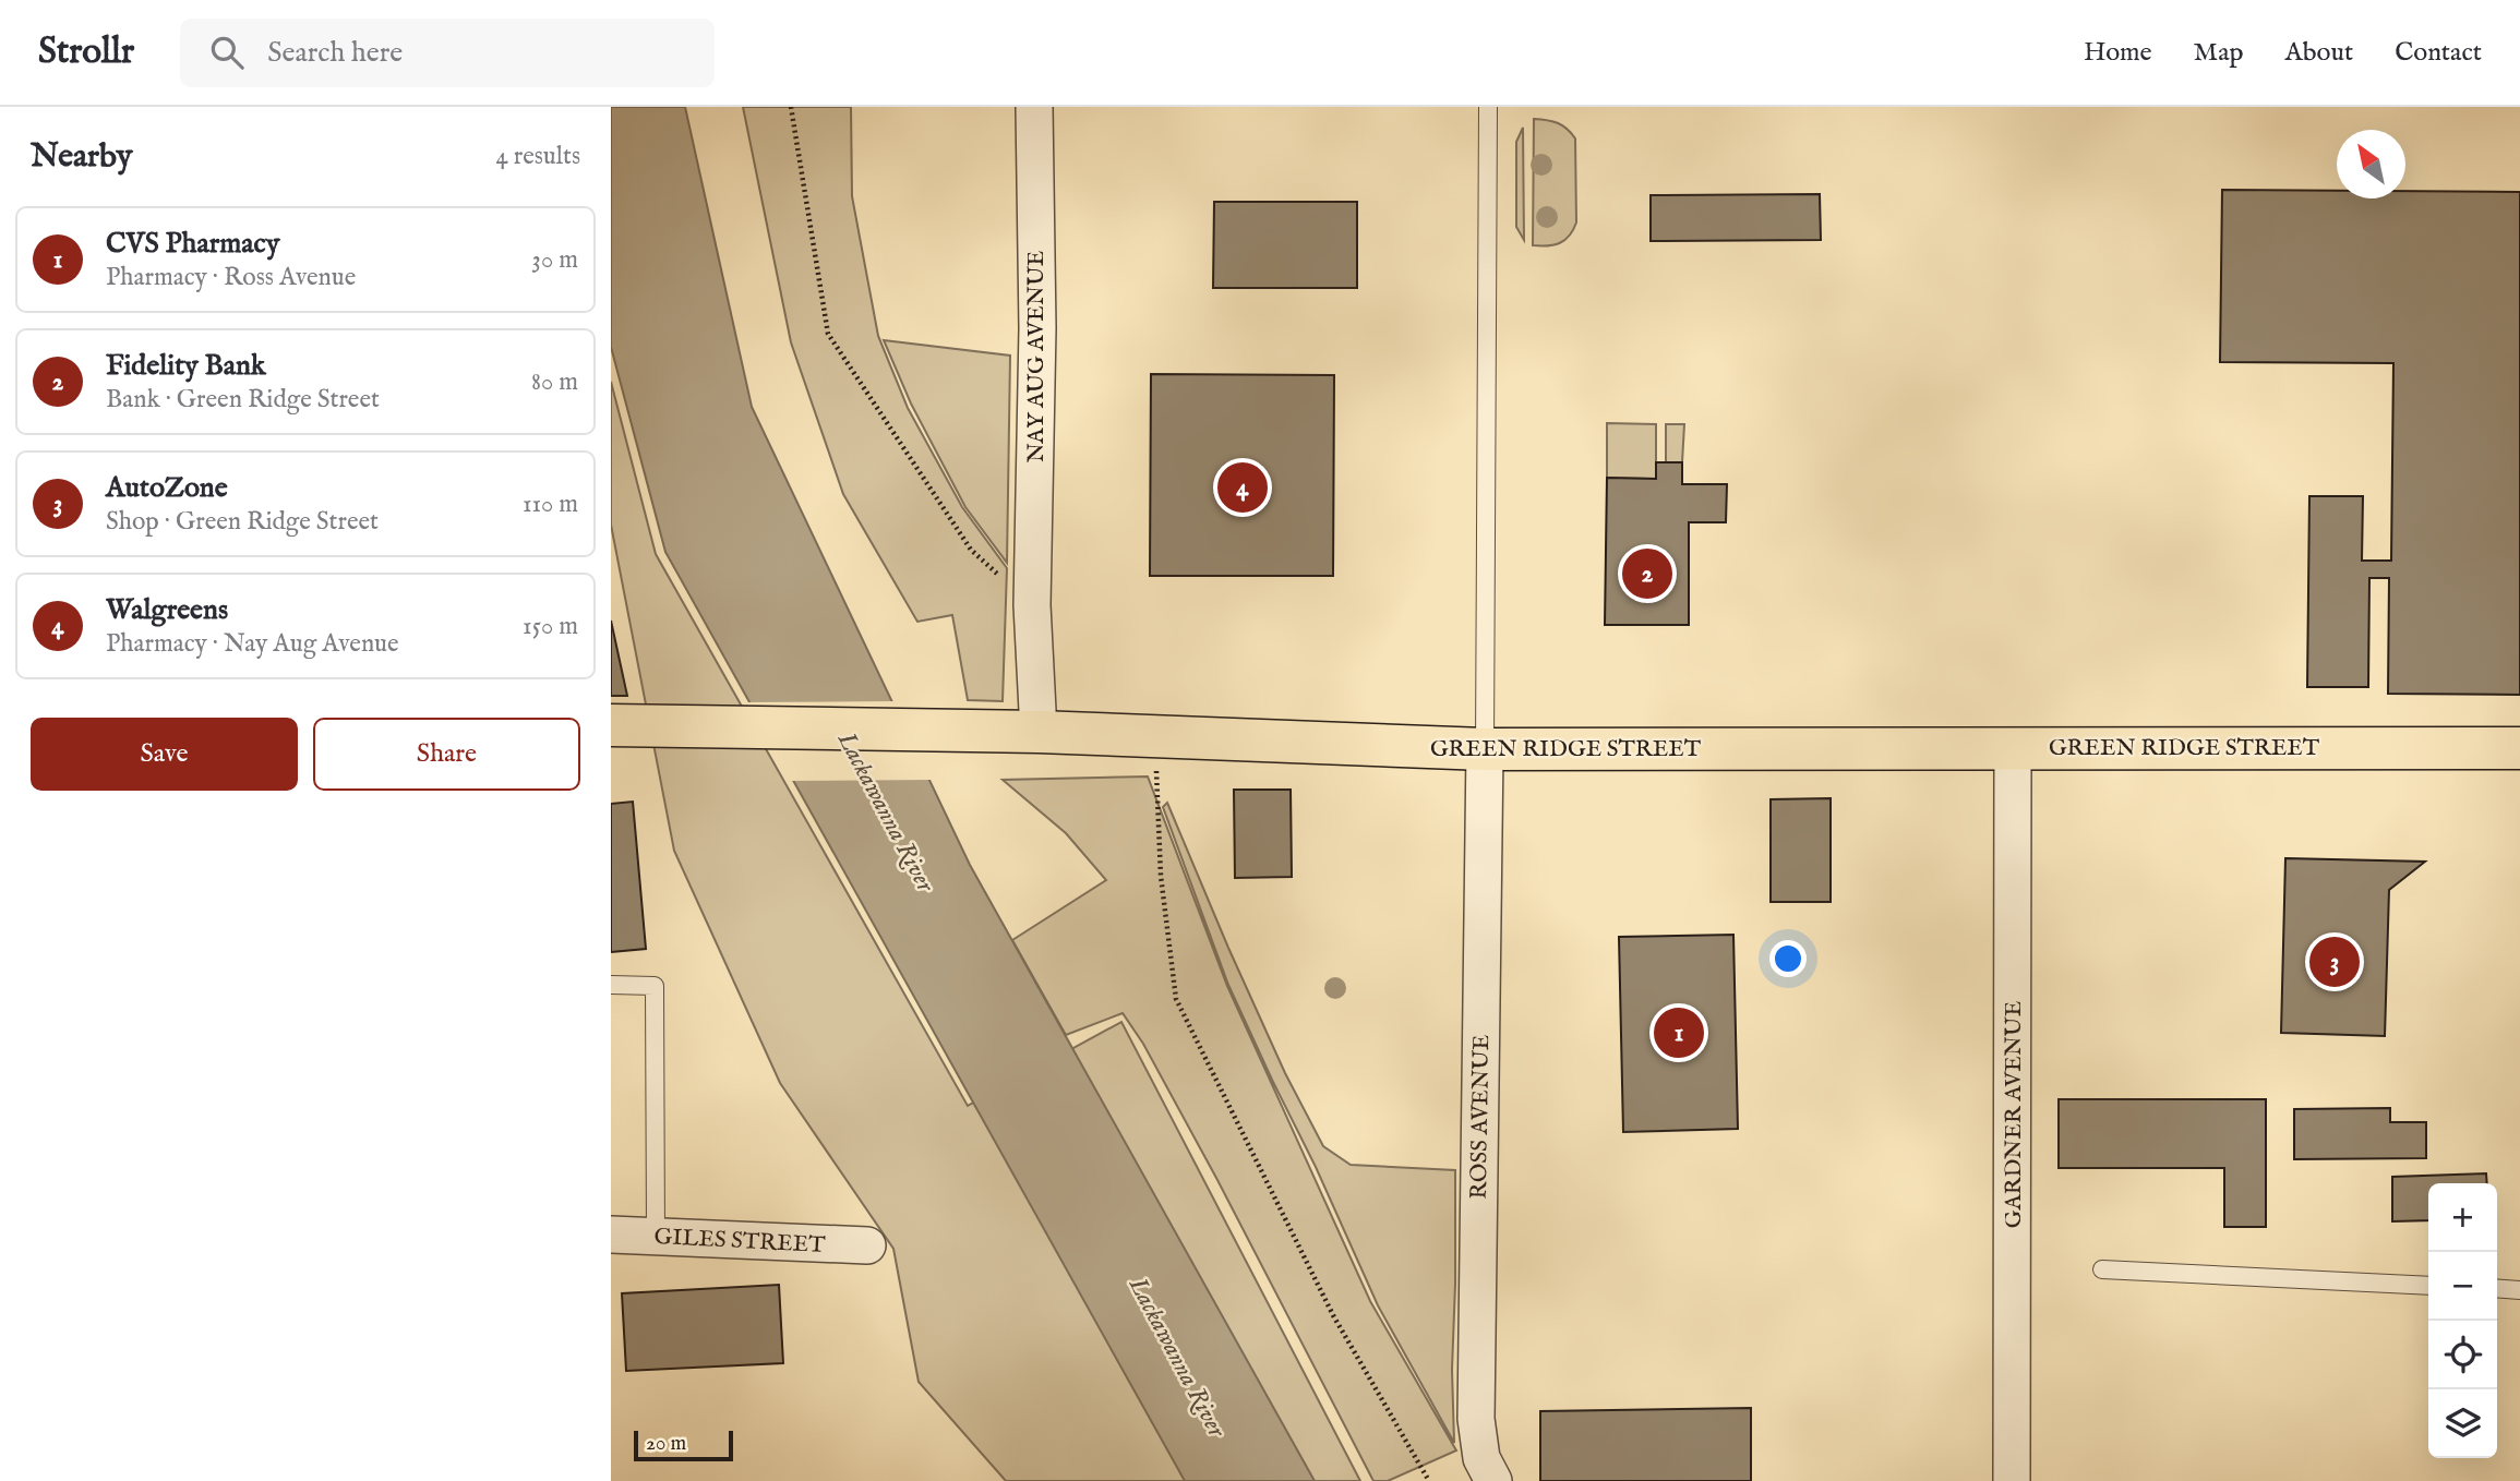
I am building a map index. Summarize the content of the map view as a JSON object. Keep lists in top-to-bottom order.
{
  "streets": {
    "main road": ["GREEN RIDGE STREET"],
    "street": [
      "NAY AUG AVENUE",
      "GARDNER AVENUE",
      "ROSS AVENUE",
      "GILES STREET"
    ]
  },
  "crossings": [
    ["NAY AUG AVENUE", "GREEN RIDGE STREET"],
    ["GREEN RIDGE STREET", "GARDNER AVENUE"],
    ["GREEN RIDGE STREET", "ROSS AVENUE"]
  ],
  "water": ["Lackawanna River"],
  "scale_bar": "20 m",
  "north": "top left",
  "page": {
    "header": "Strollr",
    "search": "Search here",
    "nav": [
      "Home",
      "Map",
      "About",
      "Contact"
    ],
    "heading": ["Nearby", "4 results"],
    "list": [
      {
        "mark": "1",
        "name": "CVS Pharmacy",
        "note": "Pharmacy · Ross Avenue",
        "value": "30 m"
      },
      {
        "mark": "2",
        "name": "Fidelity Bank",
        "note": "Bank · Green Ridge Street",
        "value": "80 m"
      },
      {
        "mark": "3",
        "name": "AutoZone",
        "note": "Shop · Green Ridge Street",
        "value": "110 m"
      },
      {
        "mark": "4",
        "name": "Walgreens",
        "note": "Pharmacy · Nay Aug Avenue",
        "value": "150 m"
      }
    ],
    "pins": [
      "4",
      "2",
      "3",
      "1"
    ],
    "buttons": ["Save", "Share"],
    "map_buttons": ["+", "−"],
    "scale": "20 m"
  }
}
